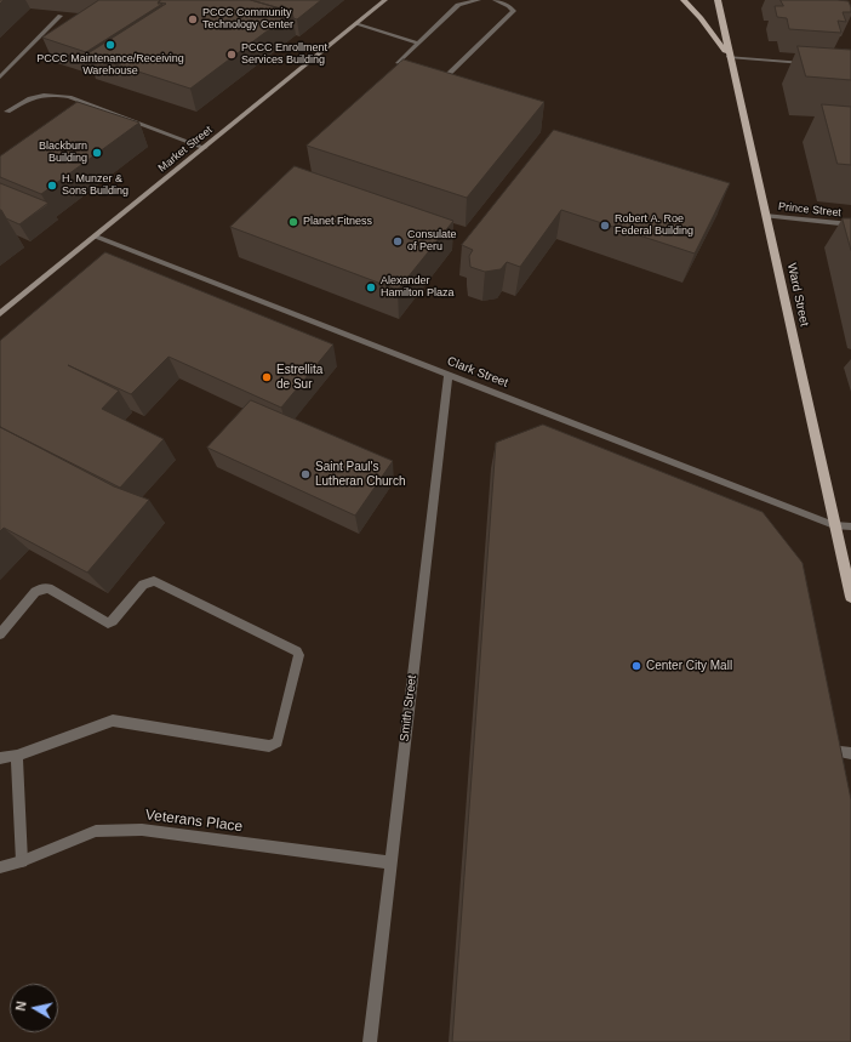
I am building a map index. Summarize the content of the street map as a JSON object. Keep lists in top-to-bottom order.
{
  "streets": {
    "main road": ["Market Street", "Ward Street"],
    "street": [
      "Prince Street",
      "Clark Street",
      "Smith Street",
      "Veterans Place"
    ]
  },
  "crossings": [
    ["Market Street", "Clark Street"],
    ["Prince Street", "Ward Street"],
    ["Ward Street", "Clark Street"],
    ["Clark Street", "Smith Street"],
    ["Smith Street", "Veterans Place"]
  ],
  "places": [
    "PCCC Community Technology Center",
    "PCCC Maintenance/Receiving Warehouse",
    "PCCC Enrollment Services Building",
    "Blackburn Building",
    "H. Munzer & Sons Building",
    "Planet Fitness",
    "Robert A. Roe Federal Building",
    "Consulate of Peru",
    "Alexander Hamilton Plaza",
    "Estrellita de Sur",
    "Saint Paul's Lutheran Church",
    "Center City Mall"
  ],
  "north": "left"
}
